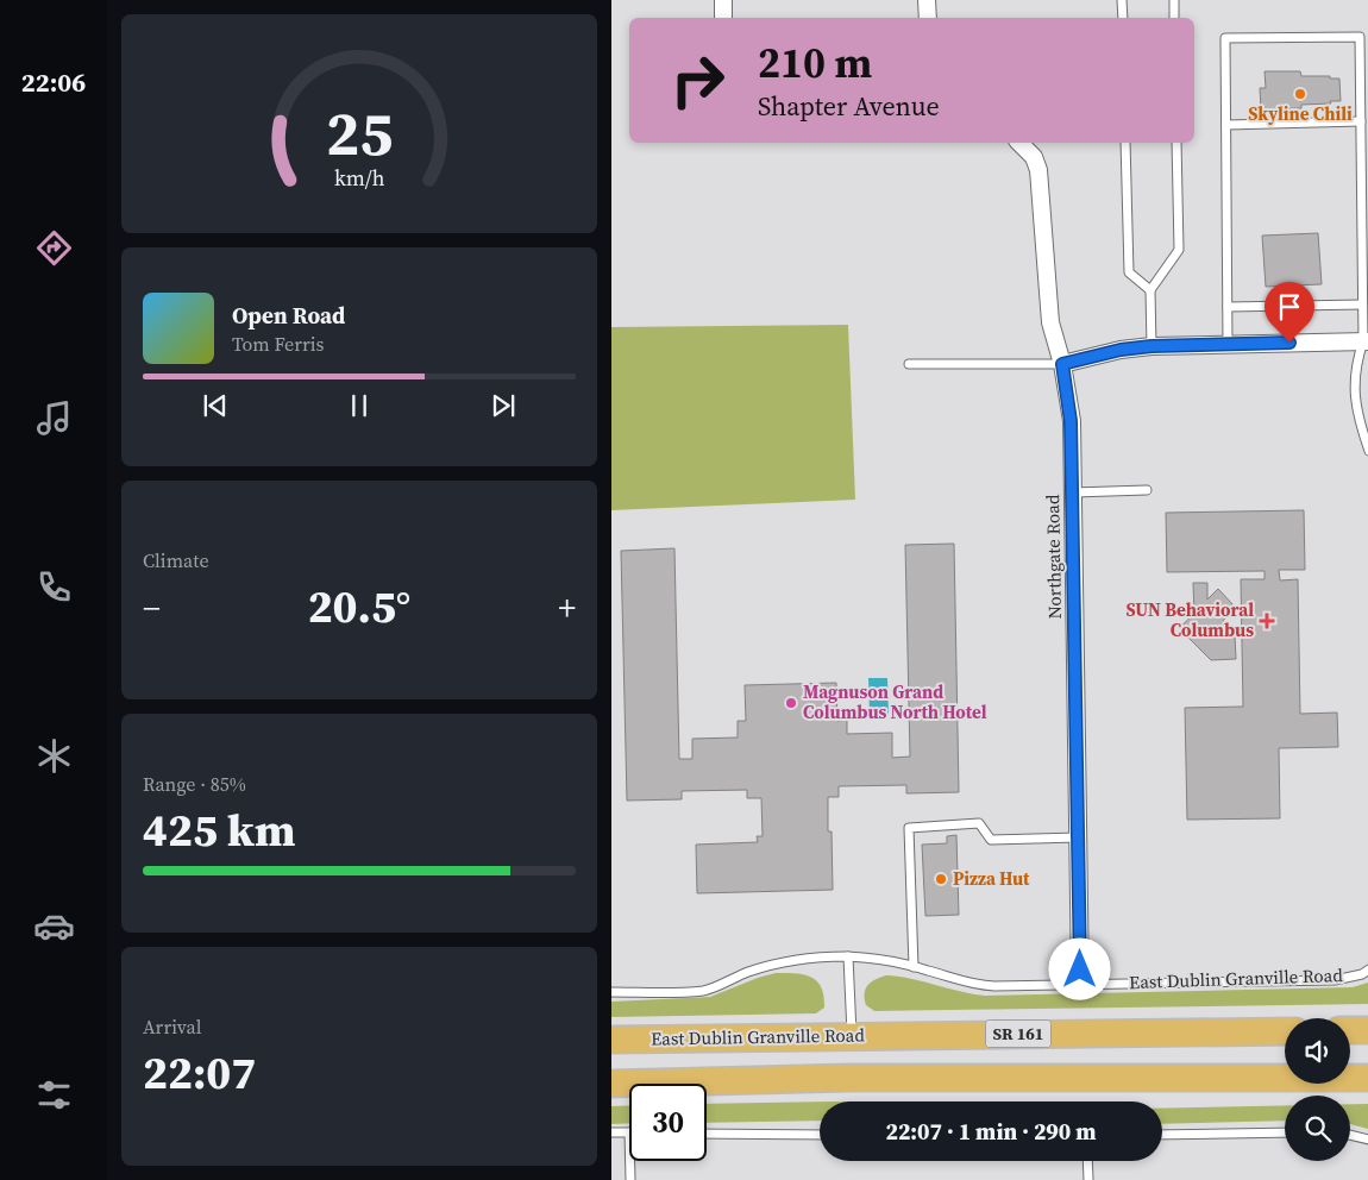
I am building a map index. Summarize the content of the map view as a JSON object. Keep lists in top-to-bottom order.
{
  "streets": {
    "main road": ["East Dublin Granville Road", "SR 161"],
    "street": ["Northgate Road"]
  },
  "crossings": [
    ["Northgate Road", "East Dublin Granville Road"]
  ],
  "places": {
    "other": ["Skyline Chili", "Magnuson Grand Columbus North Hotel", "Pizza Hut"],
    "health": ["SUN Behavioral Columbus"]
  },
  "page": {
    "tabs": "22:06",
    "turn": ["210 m", "Shapter Avenue"],
    "song": ["Open Road", "Tom Ferris"],
    "tile": [
      "Climate",
      ["Range · 85%", "425 km"],
      ["Arrival", "22:07"]
    ],
    "heat": ["−", "20.5°", "+"],
    "limit": "30",
    "trip": "22:07 · 1 min · 290 m",
    "gauge": ["25", "km/h"]
  }
}
